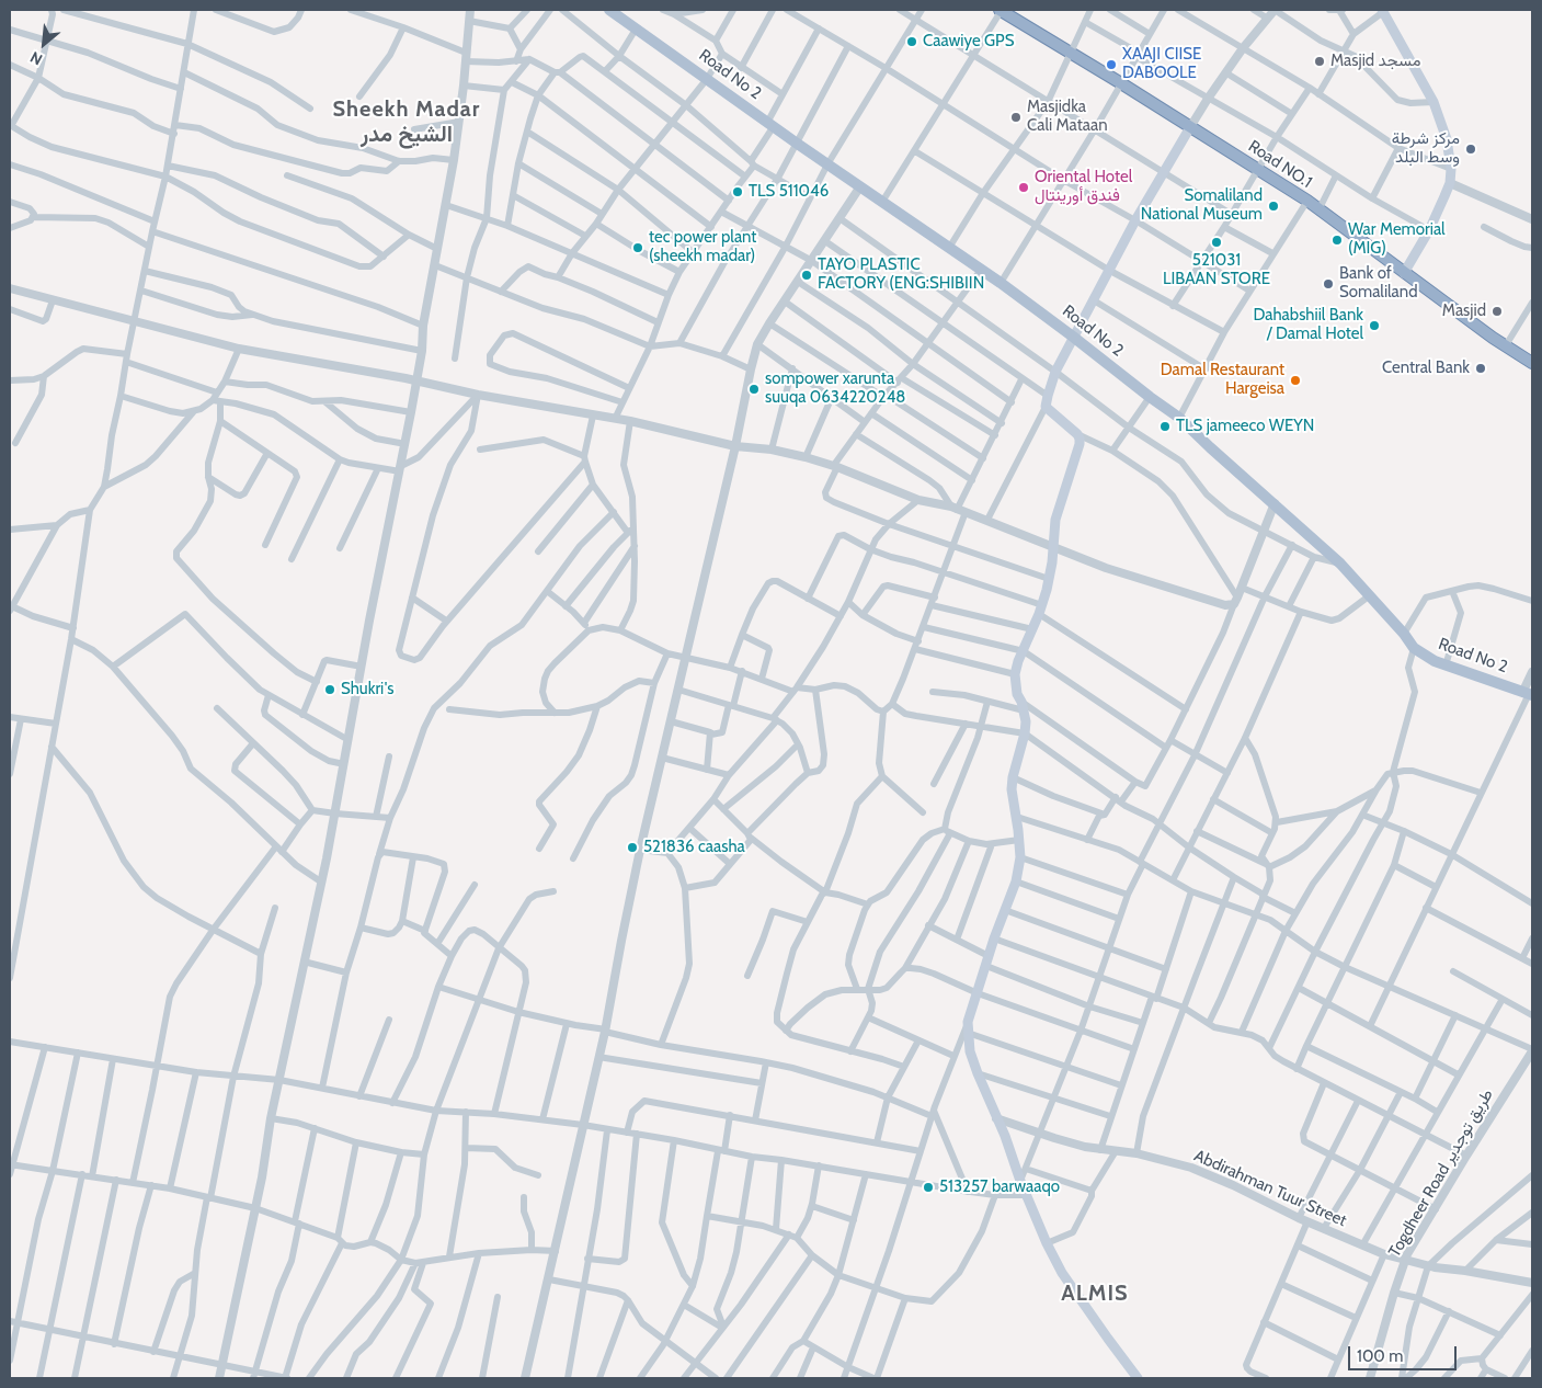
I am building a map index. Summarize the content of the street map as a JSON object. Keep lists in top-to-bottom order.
{
  "streets": {
    "highway": ["Road NO.1"],
    "main road": ["Road No 2"],
    "street": ["Togdheer Road طريق توجدير", "Abdirahman Tuur Street"]
  },
  "crossings": [
    ["Togdheer Road طريق توجدير", "Abdirahman Tuur Street"]
  ],
  "districts": ["Sheekh Madar الشيخ مدر", "ALMIS"],
  "places": [
    "Caawiye GPS",
    "Masjid مسجد",
    "XAAJI CIISE DABOOLE",
    "Masjidka Cali Mataan",
    "مركز شرطة وسط البلد",
    "Oriental Hotel فندق أورينتال",
    "TLS 511046",
    "Somaliland National Museum",
    "War Memorial (MIG)",
    "521031 LIBAAN STORE",
    "tec power plant (sheekh madar)",
    "TAYO PLASTIC FACTORY (ENG:SHIBIIN",
    "Bank of Somaliland",
    "Masjid",
    "Dahabshiil Bank / Damal Hotel",
    "Central Bank",
    "Damal Restaurant Hargeisa",
    "sompower xarunta suuqa 0634220248",
    "TLS jameeco WEYN",
    "Shukri's",
    "521836 caasha",
    "513257 barwaaqo"
  ],
  "scale_bar": "100 m",
  "north": "bottom left"
}
